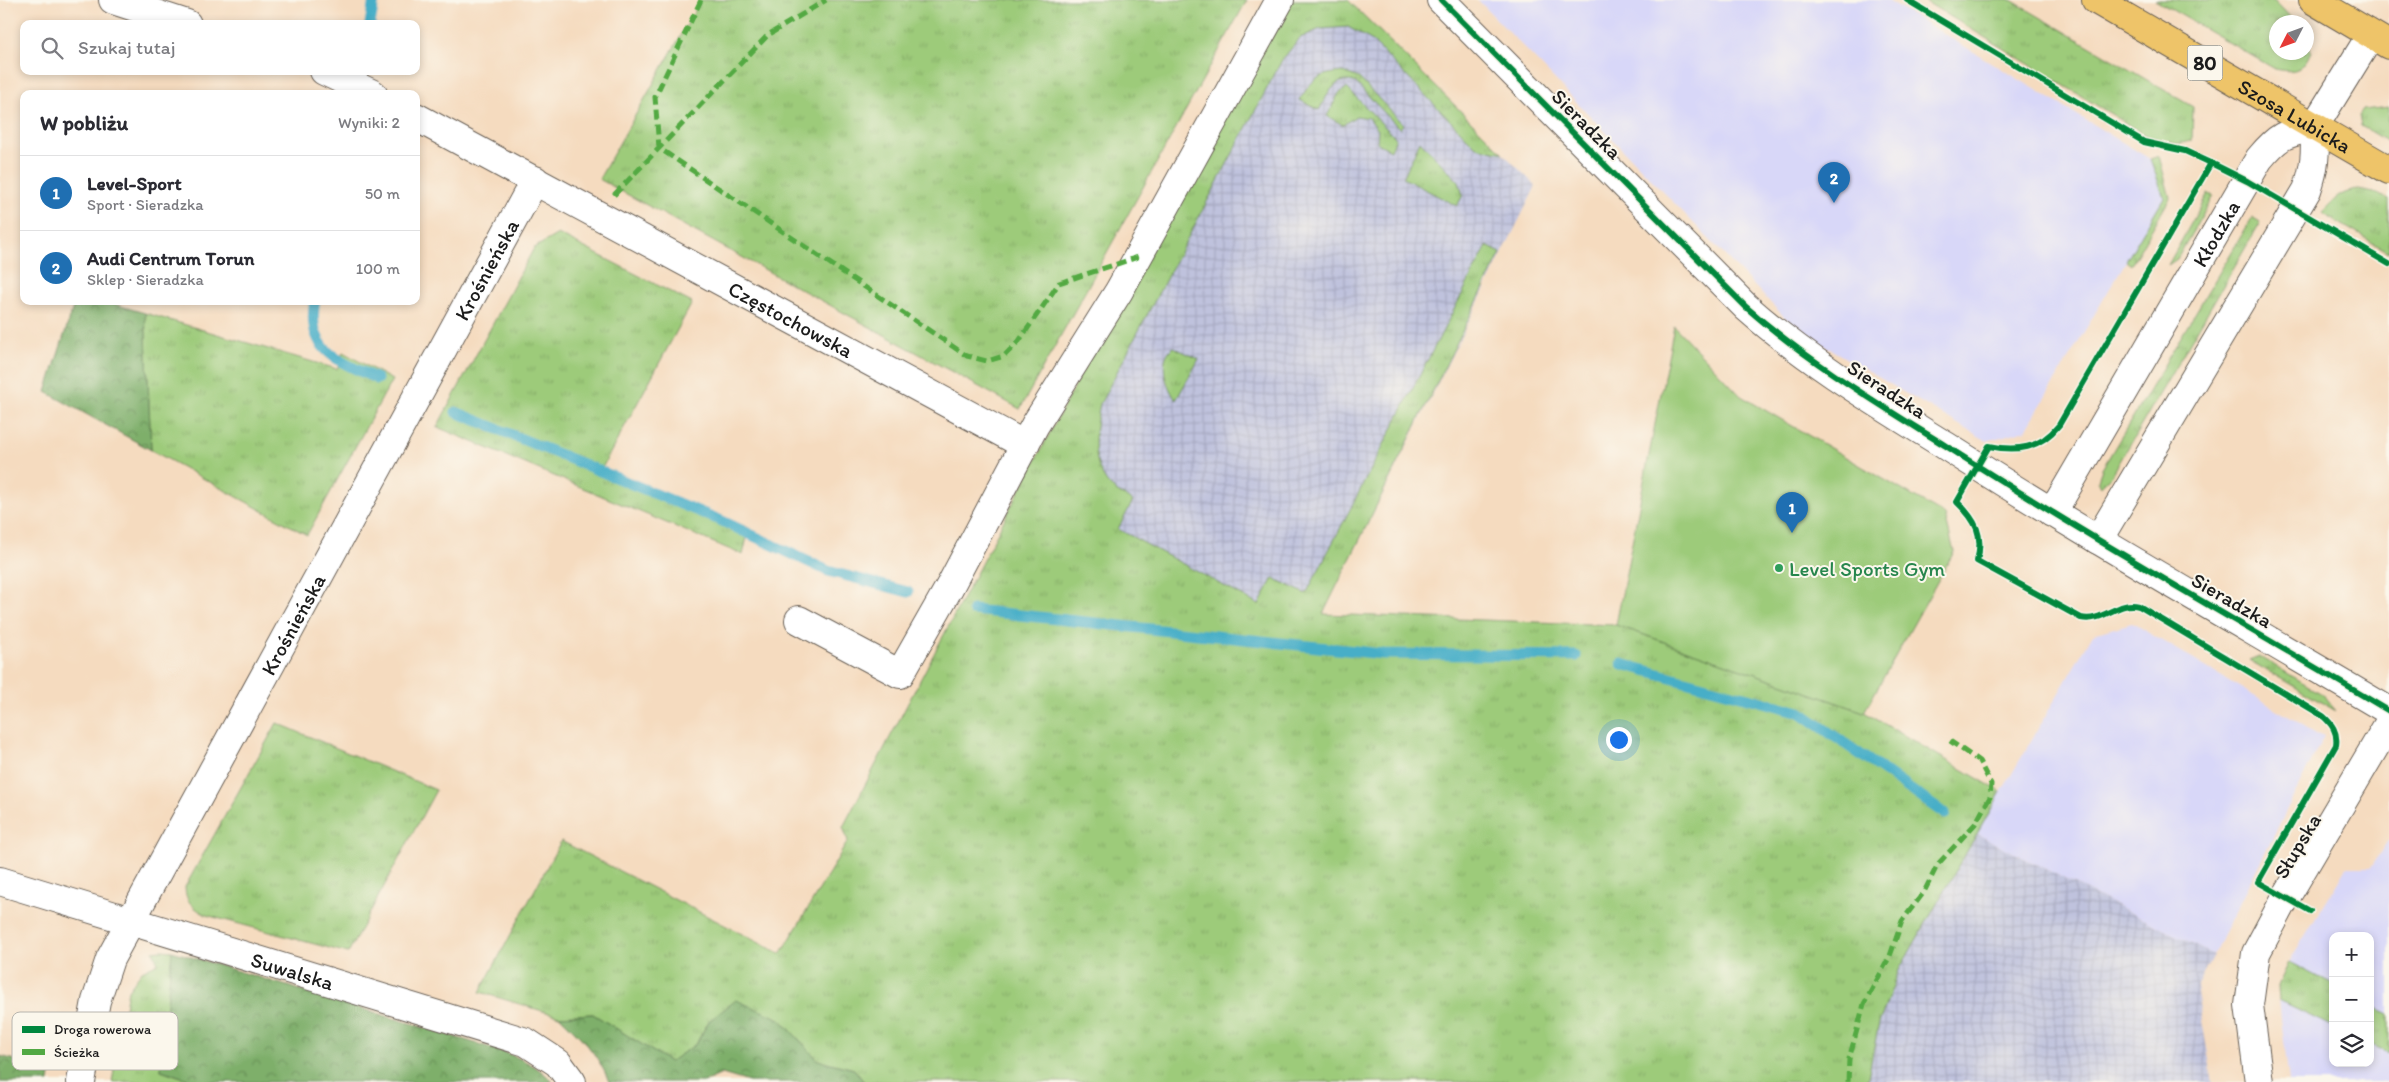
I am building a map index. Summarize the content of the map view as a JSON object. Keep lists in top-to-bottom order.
{
  "streets": {
    "main road": ["80", "Szosa Lubicka"],
    "street": [
      "Sieradzka",
      "Kłodzka",
      "Krośnieńska",
      "Częstochowska",
      "Słupska",
      "Suwalska"
    ]
  },
  "crossings": [
    ["Szosa Lubicka", "Kłodzka"],
    ["Sieradzka", "Kłodzka"],
    ["Krośnieńska", "Częstochowska"],
    ["Krośnieńska", "Suwalska"]
  ],
  "places": ["Level Sports Gym"],
  "legend": ["Droga rowerowa", "Ścieżka"],
  "north": "bottom left",
  "page": {
    "search": "Szukaj tutaj",
    "heading": ["W pobliżu", "Wyniki: 2"],
    "list": [
      {
        "mark": "1",
        "name": "Level-Sport",
        "note": "Sport · Sieradzka",
        "value": "50 m"
      },
      {
        "mark": "2",
        "name": "Audi Centrum Torun",
        "note": "Sklep · Sieradzka",
        "value": "100 m"
      }
    ],
    "pins": ["2", "1"],
    "map_buttons": ["+", "−"]
  }
}
